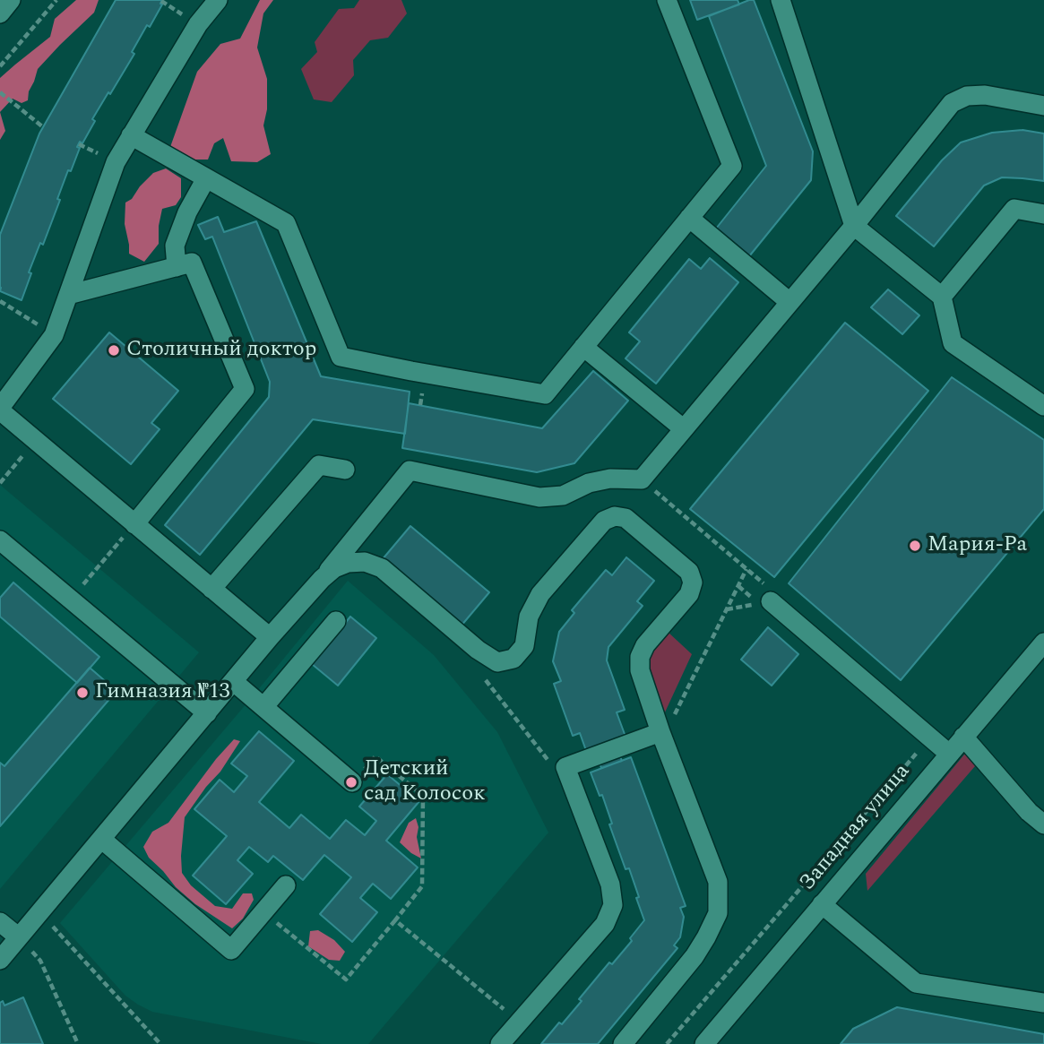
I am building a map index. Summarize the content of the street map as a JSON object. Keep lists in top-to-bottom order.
{
  "streets": {
    "street": ["Западная улица"]
  },
  "places": [
    "Столичный доктор",
    "Мария-Ра",
    "Гимназия №13",
    "Детский сад Колосок"
  ]
}
